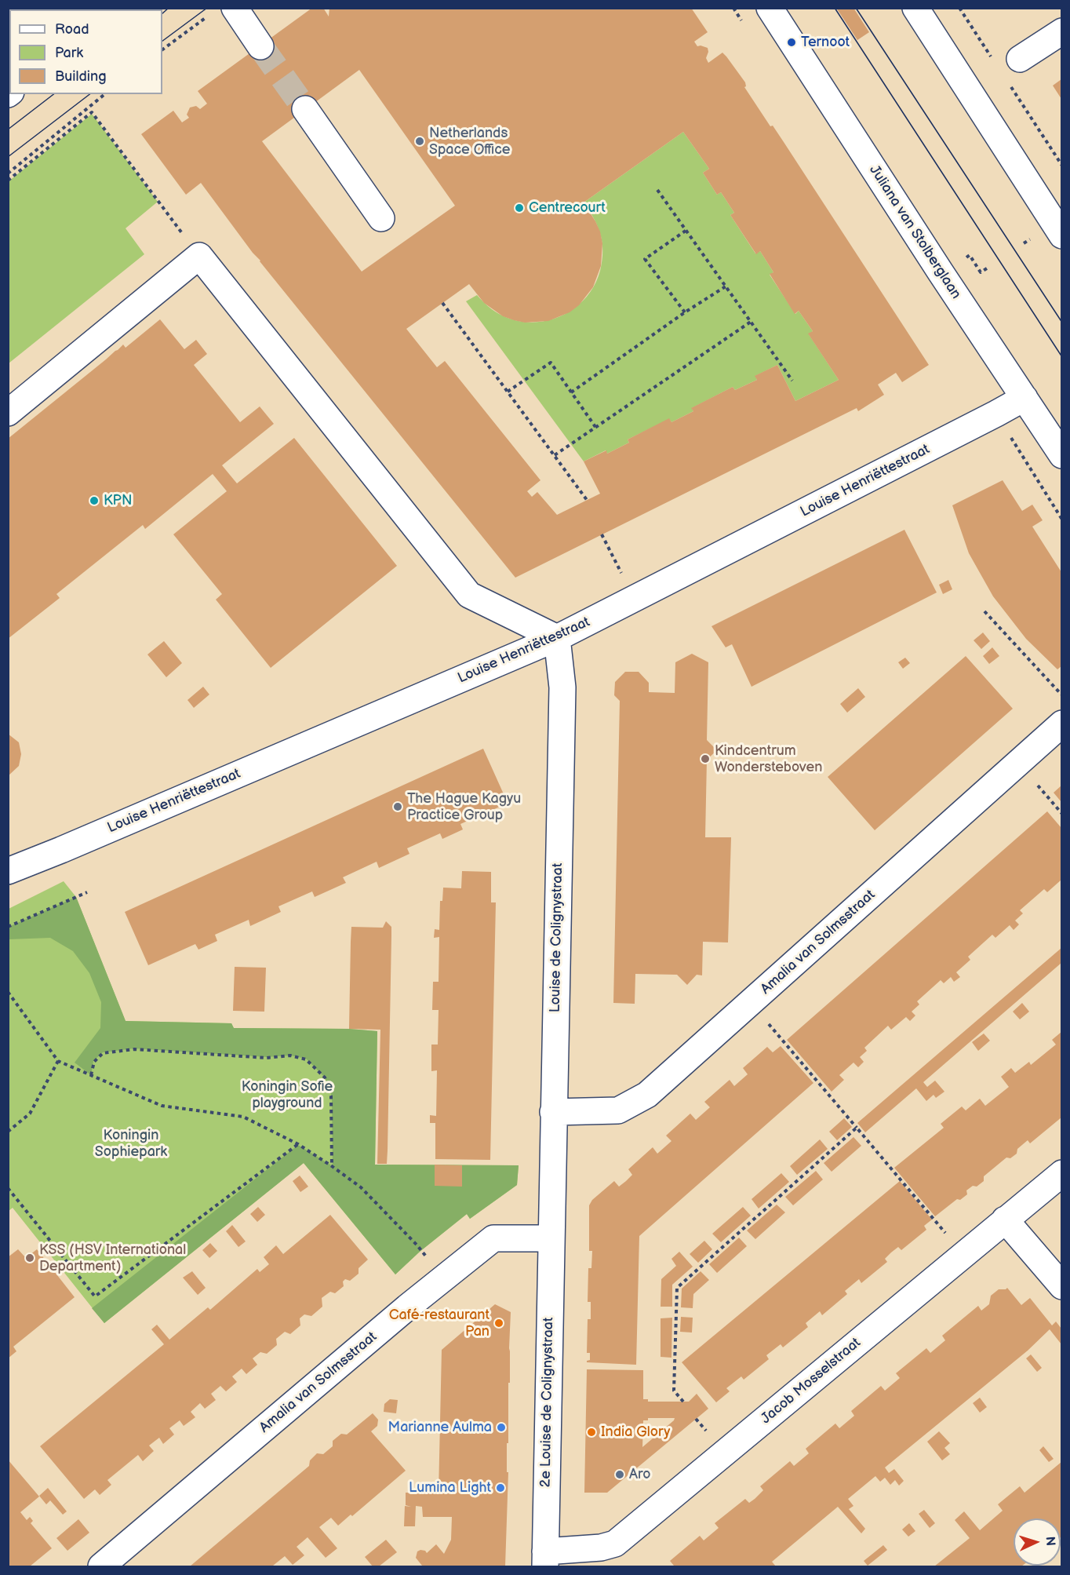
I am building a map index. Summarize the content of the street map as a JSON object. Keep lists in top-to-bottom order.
{
  "streets": {
    "street": [
      "Juliana van Stolberglaan",
      "Louise Henriëttestraat",
      "Louise de Colignystraat",
      "Amalia van Solmsstraat",
      "Jacob Mosselstraat",
      "2e Louise de Colignystraat"
    ]
  },
  "crossings": [
    ["Juliana van Stolberglaan", "Louise Henriëttestraat"],
    ["Louise Henriëttestraat", "Louise de Colignystraat"],
    ["Louise de Colignystraat", "Amalia van Solmsstraat"],
    ["Louise de Colignystraat", "2e Louise de Colignystraat"],
    ["Amalia van Solmsstraat", "2e Louise de Colignystraat"],
    ["Jacob Mosselstraat", "2e Louise de Colignystraat"]
  ],
  "parks": ["Koningin Sofie playground", "Koningin Sophiepark"],
  "places": [
    "Ternoot",
    "Netherlands Space Office",
    "Centrecourt",
    "KPN",
    "Kindcentrum Wondersteboven",
    "The Hague Kagyu Practice Group",
    "KSS (HSV International Department)",
    "Café-restaurant Pan",
    "Marianne Aulma",
    "India Glory",
    "Aro",
    "Lumina Light"
  ],
  "legend": ["Road", "Park", "Building"],
  "north": "right"
}
